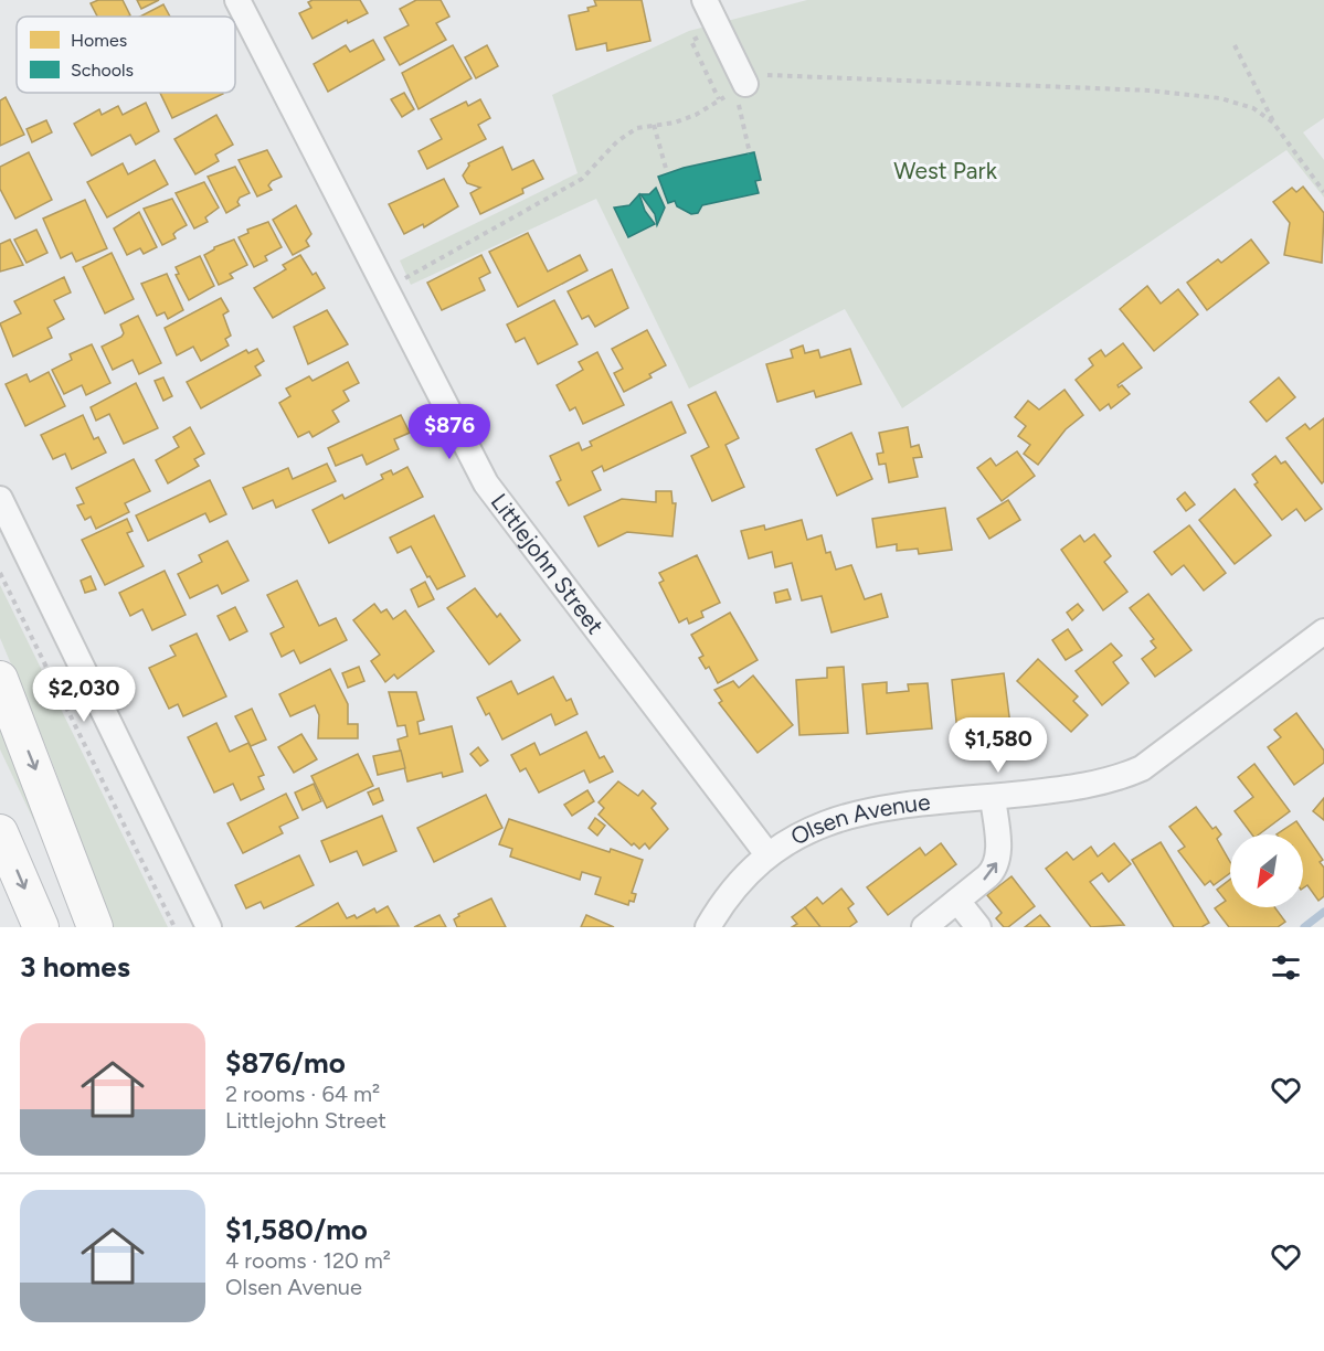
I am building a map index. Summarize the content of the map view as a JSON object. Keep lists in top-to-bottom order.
{
  "streets": {
    "street": ["Littlejohn Street", "Olsen Avenue"]
  },
  "crossings": [
    ["Littlejohn Street", "Olsen Avenue"]
  ],
  "parks": ["West Park"],
  "legend": ["Homes", "Schools"],
  "north": "bottom left",
  "page": {
    "price": ["$876", "$2,030", "$1,580"],
    "heading": "3 homes",
    "list": [
      {
        "name": "$876/mo",
        "note": "2 rooms · 64 m² · Littlejohn Street"
      },
      {
        "name": "$1,580/mo",
        "note": "4 rooms · 120 m² · Olsen Avenue"
      }
    ]
  }
}
